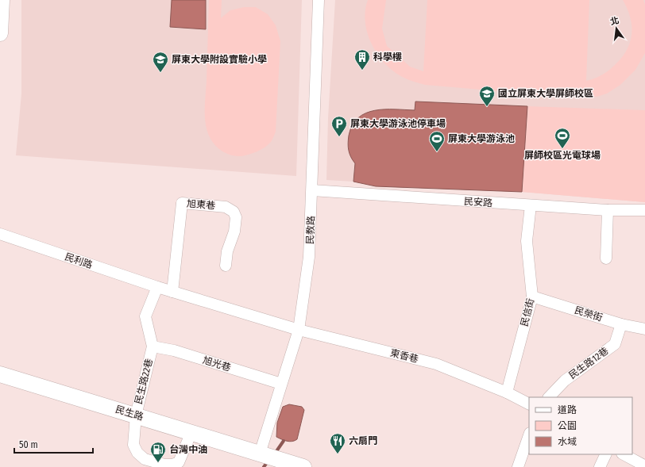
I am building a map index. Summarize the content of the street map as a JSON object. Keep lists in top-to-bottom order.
{
  "streets": {
    "street": [
      "民安路",
      "旭東巷",
      "民教路",
      "民利路",
      "民信街",
      "民榮街",
      "東香巷",
      "民生路12巷",
      "旭光巷",
      "民生路22巷",
      "民生路"
    ]
  },
  "crossings": [
    ["民安路", "民教路"],
    ["民安路", "民信街"],
    ["民教路", "東香巷"],
    ["民教路", "旭光巷"],
    ["民教路", "民生路"],
    ["民信街", "民榮街"],
    ["民信街", "東香巷"],
    ["民榮街", "民生路12巷"],
    ["旭光巷", "民生路22巷"],
    ["民生路22巷", "民生路"]
  ],
  "places": {
    "building": ["科學樓"],
    "school or university": ["屏東大學附設實驗小學", "國立屏東大學屏師校區"],
    "parking": ["屏東大學游泳池停車場"],
    "sports": ["屏師校區光電球場", "屏東大學游泳池"],
    "restaurant": ["六扇門"],
    "fuel station": ["台灣中油"]
  },
  "legend": ["道路", "公園", "水域"],
  "scale_bar": "50 m",
  "north": "top"
}
